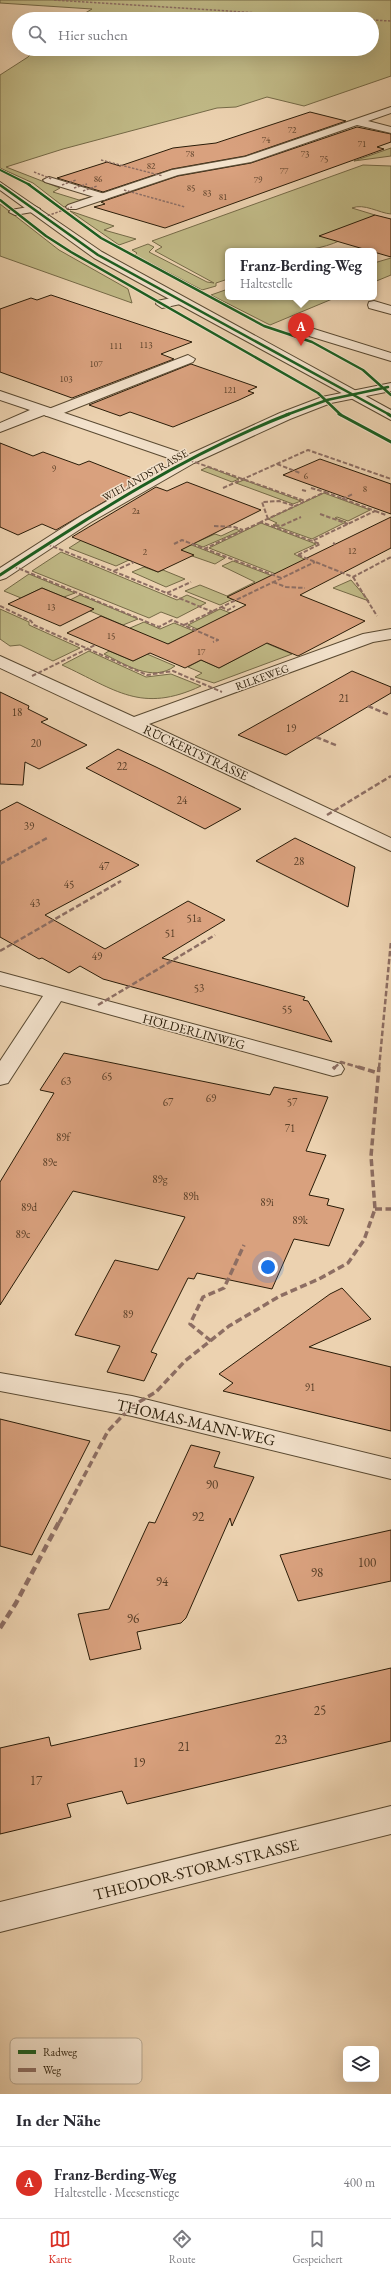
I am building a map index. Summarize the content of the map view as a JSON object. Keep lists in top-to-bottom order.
{
  "streets": {
    "street": [
      "WIELANDSTRASSE",
      "RILKEWEG",
      "RÜCKERTSTRASSE",
      "HÖLDERLINWEG",
      "THOMAS-MANN-WEG",
      "THEODOR-STORM-STRASSE"
    ]
  },
  "crossings": [
    ["RILKEWEG", "RÜCKERTSTRASSE"]
  ],
  "house_numbers": [
    "72",
    "74",
    "71",
    "78",
    "73",
    "75",
    "82",
    "77",
    "86",
    "79",
    "85",
    "83",
    "81",
    "113",
    "111",
    "107",
    "103",
    "121",
    "9",
    "6",
    "8",
    "2a",
    "12",
    "2",
    "13",
    "15",
    "17",
    "21",
    "18",
    "19",
    "20",
    "22",
    "24",
    "39",
    "28",
    "47",
    "45",
    "43",
    "51a",
    "51",
    "49",
    "53",
    "55",
    "65",
    "63",
    "69",
    "67",
    "57",
    "71",
    "89f",
    "89e",
    "89g",
    "89h",
    "89i",
    "89d",
    "89k",
    "89c",
    "89",
    "91",
    "90",
    "92",
    "100",
    "98",
    "94",
    "96",
    "25",
    "23",
    "21",
    "19",
    "17"
  ],
  "legend": ["Radweg", "Weg"],
  "page": {
    "search": "Hier suchen",
    "popup": ["Franz-Berding-Weg", "Haltestelle"],
    "pins": "A",
    "heading": "In der Nähe",
    "list": [
      {
        "mark": "A",
        "name": "Franz-Berding-Weg",
        "note": "Haltestelle · Meesenstiege",
        "value": "400 m"
      }
    ],
    "nav": ["Karte", "Route", "Gespeichert"]
  }
}
